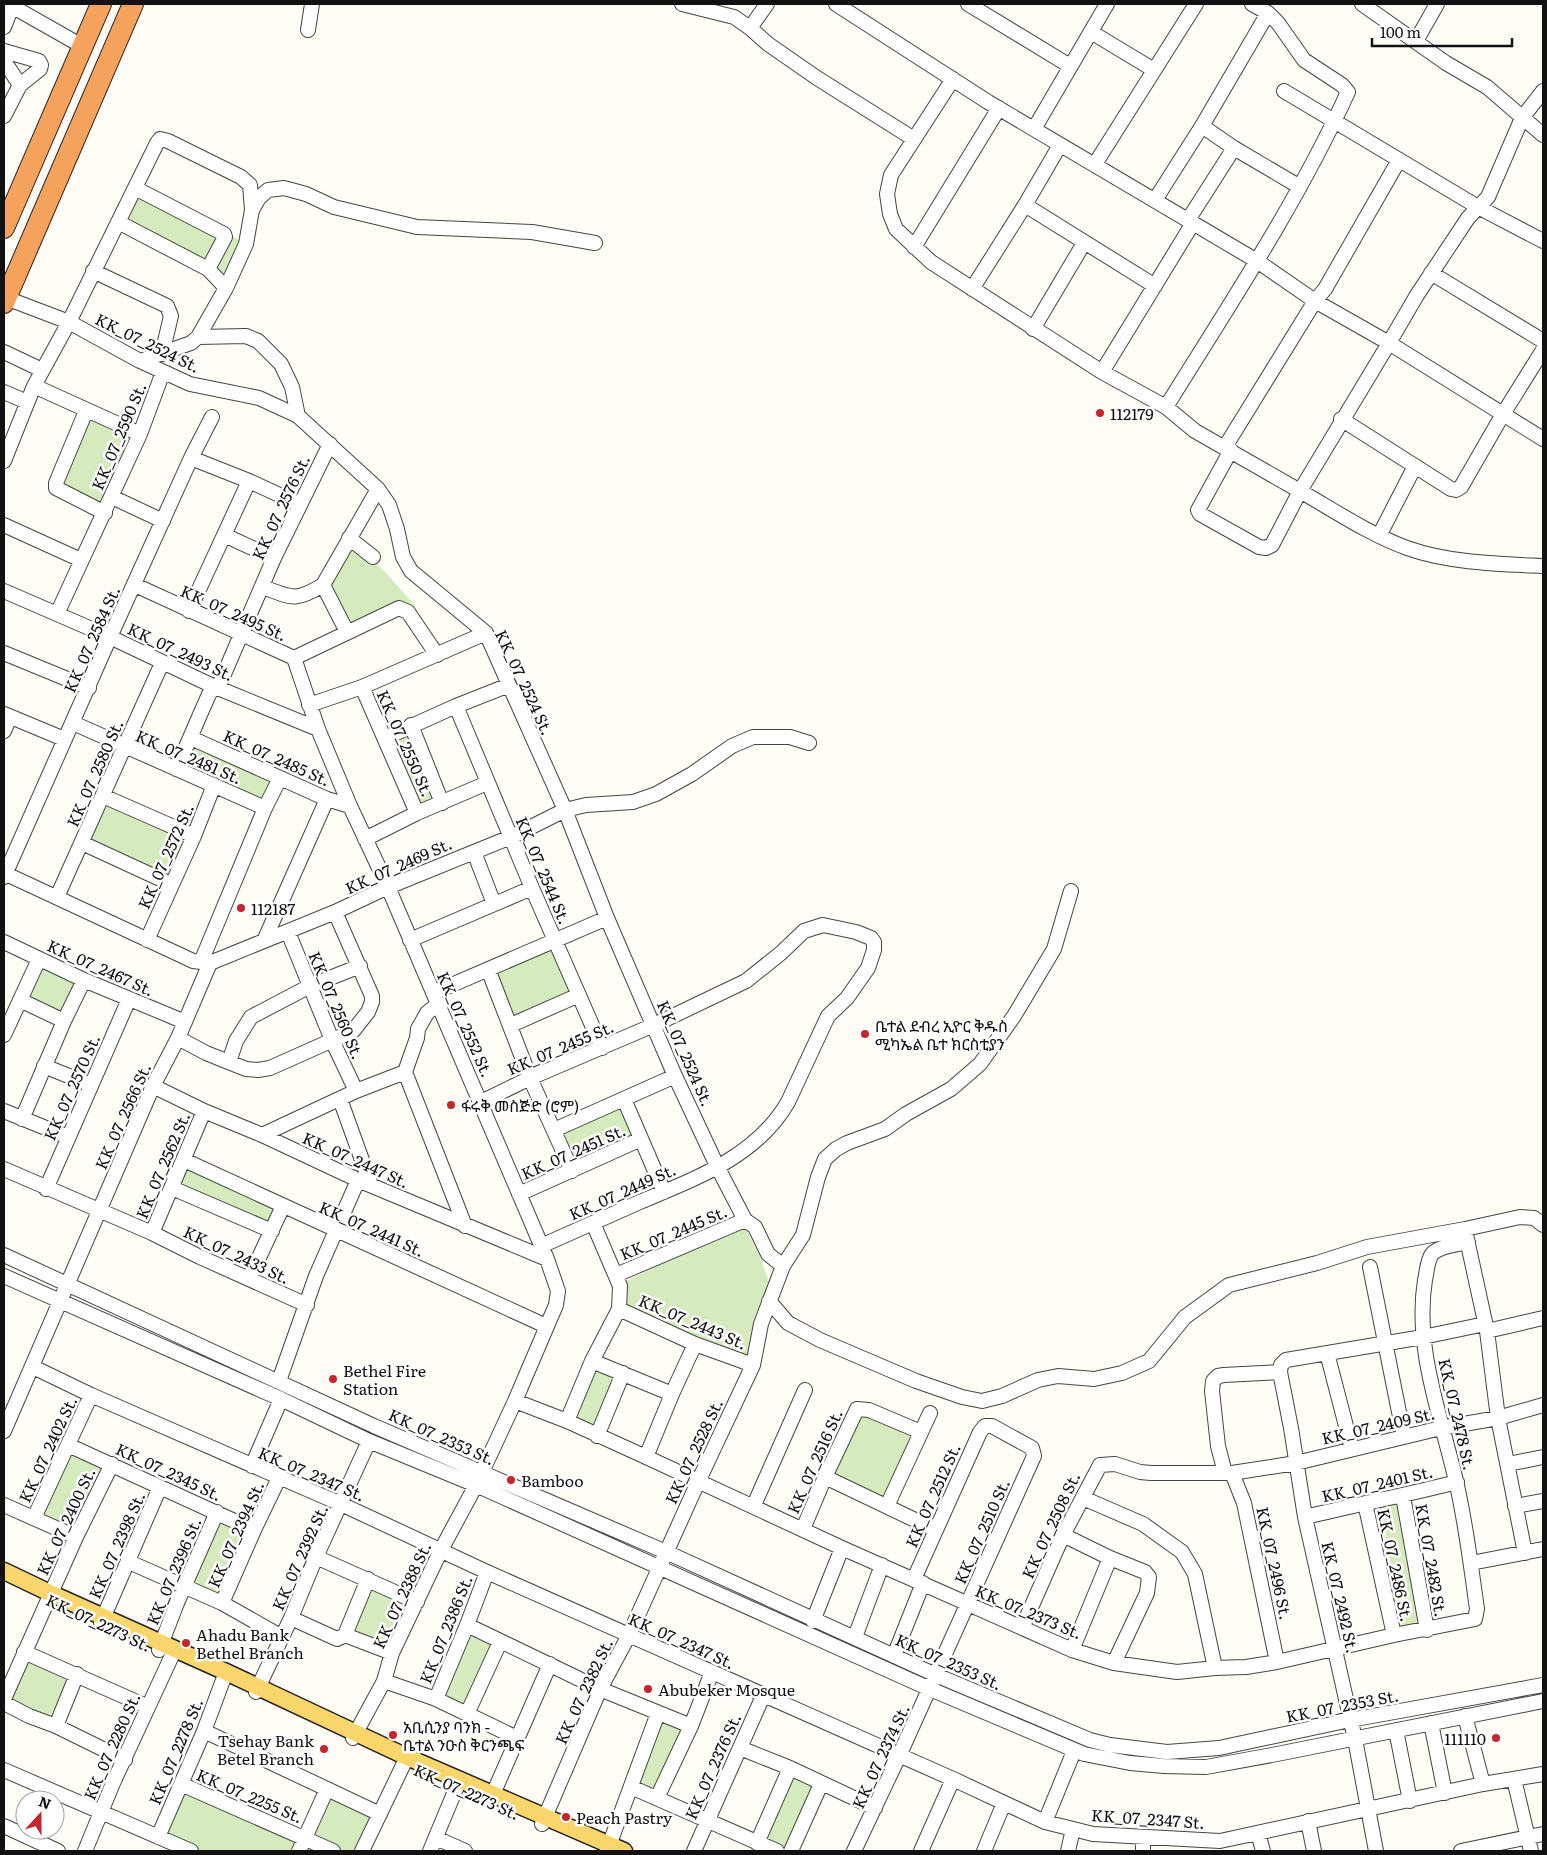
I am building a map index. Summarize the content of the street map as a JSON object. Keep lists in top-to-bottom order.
{
  "streets": {
    "main road": ["KK_07_2273 St."],
    "street": [
      "KK_07_2524 St.",
      "KK_07_2590 St.",
      "KK_07_2576 St.",
      "KK_07_2495 St.",
      "KK_07_2584 St.",
      "KK_07_2493 St.",
      "KK_07_2550 St.",
      "KK_07_2481 St.",
      "KK_07_2485 St.",
      "KK_07_2580 St.",
      "KK_07_2572 St.",
      "KK_07_2469 St.",
      "KK_07_2544 St.",
      "KK_07_2467 St.",
      "KK_07_2560 St.",
      "KK_07_2552 St.",
      "KK_07_2455 St.",
      "KK_07_2570 St.",
      "KK_07_2566 St.",
      "KK_07_2451 St.",
      "KK_07_2447 St.",
      "KK_07_2562 St.",
      "KK_07_2449 St.",
      "KK_07_2441 St.",
      "KK_07_2445 St.",
      "KK_07_2433 St.",
      "KK_07_2443 St.",
      "KK_07_2478 St.",
      "KK_07_2409 St.",
      "KK_07_2353 St.",
      "KK_07_2402 St.",
      "KK_07_2528 St.",
      "KK_07_2516 St.",
      "KK_07_2345 St.",
      "KK_07_2347 St.",
      "KK_07_2401 St.",
      "KK_07_2512 St.",
      "KK_07_2400 St.",
      "KK_07_2508 St.",
      "KK_07_2510 St.",
      "KK_07_2394 St.",
      "KK_07_2398 St.",
      "KK_07_2392 St.",
      "KK_07_2482 St.",
      "KK_07_2496 St.",
      "KK_07_2486 St.",
      "KK_07_2396 St.",
      "KK_07_2388 St.",
      "KK_07_2492 St.",
      "KK_07_2373 St.",
      "KK_07_2386 St.",
      "KK_07_2382 St.",
      "KK_07_2280 St.",
      "KK_07_2278 St.",
      "KK_07_2374 St.",
      "KK_07_2376 St.",
      "KK_07_2255 St."
    ]
  },
  "crossings": [
    ["KK_07_2524 St.", "KK_07_2590 St."],
    ["KK_07_2524 St.", "KK_07_2576 St."],
    ["KK_07_2524 St.", "KK_07_2469 St."],
    ["KK_07_2524 St.", "KK_07_2455 St."],
    ["KK_07_2524 St.", "KK_07_2449 St."],
    ["KK_07_2524 St.", "KK_07_2445 St."],
    ["KK_07_2524 St.", "KK_07_2528 St."],
    ["KK_07_2590 St.", "KK_07_2493 St."],
    ["KK_07_2576 St.", "KK_07_2495 St."],
    ["KK_07_2576 St.", "KK_07_2493 St."],
    ["KK_07_2576 St.", "KK_07_2481 St."],
    ["KK_07_2576 St.", "KK_07_2485 St."],
    ["KK_07_2495 St.", "KK_07_2584 St."],
    ["KK_07_2495 St.", "KK_07_2552 St."],
    ["KK_07_2584 St.", "KK_07_2493 St."],
    ["KK_07_2584 St.", "KK_07_2481 St."],
    ["KK_07_2493 St.", "KK_07_2580 St."],
    ["KK_07_2493 St.", "KK_07_2552 St."],
    ["KK_07_2481 St.", "KK_07_2580 St."],
    ["KK_07_2481 St.", "KK_07_2572 St."],
    ["KK_07_2481 St.", "KK_07_2566 St."],
    ["KK_07_2485 St.", "KK_07_2552 St."],
    ["KK_07_2485 St.", "KK_07_2566 St."],
    ["KK_07_2469 St.", "KK_07_2544 St."],
    ["KK_07_2469 St.", "KK_07_2560 St."],
    ["KK_07_2469 St.", "KK_07_2552 St."],
    ["KK_07_2469 St.", "KK_07_2566 St."],
    ["KK_07_2544 St.", "KK_07_2455 St."],
    ["KK_07_2467 St.", "KK_07_2570 St."],
    ["KK_07_2467 St.", "KK_07_2566 St."],
    ["KK_07_2552 St.", "KK_07_2455 St."],
    ["KK_07_2552 St.", "KK_07_2451 St."],
    ["KK_07_2552 St.", "KK_07_2447 St."],
    ["KK_07_2552 St.", "KK_07_2449 St."],
    ["KK_07_2552 St.", "KK_07_2441 St."],
    ["KK_07_2552 St.", "KK_07_2353 St."],
    ["KK_07_2552 St.", "KK_07_2388 St."],
    ["KK_07_2552 St.", "KK_07_2373 St."],
    ["KK_07_2455 St.", "KK_07_2449 St."],
    ["KK_07_2566 St.", "KK_07_2447 St."],
    ["KK_07_2566 St.", "KK_07_2433 St."],
    ["KK_07_2566 St.", "KK_07_2353 St."],
    ["KK_07_2566 St.", "KK_07_2347 St."],
    ["KK_07_2447 St.", "KK_07_2562 St."],
    ["KK_07_2562 St.", "KK_07_2441 St."],
    ["KK_07_2562 St.", "KK_07_2433 St."],
    ["KK_07_2443 St.", "KK_07_2528 St."],
    ["KK_07_2478 St.", "KK_07_2409 St."],
    ["KK_07_2478 St.", "KK_07_2401 St."],
    ["KK_07_2478 St.", "KK_07_2373 St."],
    ["KK_07_2409 St.", "KK_07_2508 St."],
    ["KK_07_2409 St.", "KK_07_2496 St."],
    ["KK_07_2409 St.", "KK_07_2492 St."],
    ["KK_07_2353 St.", "KK_07_2528 St."],
    ["KK_07_2353 St.", "KK_07_2512 St."],
    ["KK_07_2353 St.", "KK_07_2510 St."],
    ["KK_07_2353 St.", "KK_07_2392 St."],
    ["KK_07_2353 St.", "KK_07_2388 St."],
    ["KK_07_2353 St.", "KK_07_2492 St."],
    ["KK_07_2353 St.", "KK_07_2382 St."],
    ["KK_07_2353 St.", "KK_07_2374 St."],
    ["KK_07_2402 St.", "KK_07_2345 St."],
    ["KK_07_2402 St.", "KK_07_2347 St."],
    ["KK_07_2528 St.", "KK_07_2373 St."],
    ["KK_07_2528 St.", "KK_07_2382 St."],
    ["KK_07_2516 St.", "KK_07_2373 St."],
    ["KK_07_2345 St.", "KK_07_2400 St."],
    ["KK_07_2345 St.", "KK_07_2394 St."],
    ["KK_07_2345 St.", "KK_07_2398 St."],
    ["KK_07_2345 St.", "KK_07_2396 St."],
    ["KK_07_2347 St.", "KK_07_2394 St."],
    ["KK_07_2347 St.", "KK_07_2392 St."],
    ["KK_07_2347 St.", "KK_07_2388 St."],
    ["KK_07_2347 St.", "KK_07_2492 St."],
    ["KK_07_2347 St.", "KK_07_2386 St."],
    ["KK_07_2347 St.", "KK_07_2382 St."],
    ["KK_07_2347 St.", "KK_07_2374 St."],
    ["KK_07_2347 St.", "KK_07_2376 St."],
    ["KK_07_2401 St.", "KK_07_2482 St."],
    ["KK_07_2401 St.", "KK_07_2486 St."],
    ["KK_07_2401 St.", "KK_07_2492 St."],
    ["KK_07_2512 St.", "KK_07_2510 St."],
    ["KK_07_2512 St.", "KK_07_2373 St."],
    ["KK_07_2400 St.", "KK_07_2273 St."],
    ["KK_07_2508 St.", "KK_07_2496 St."],
    ["KK_07_2508 St.", "KK_07_2373 St."],
    ["KK_07_2510 St.", "KK_07_2373 St."],
    ["KK_07_2510 St.", "KK_07_2374 St."],
    ["KK_07_2398 St.", "KK_07_2273 St."],
    ["KK_07_2392 St.", "KK_07_2273 St."],
    ["KK_07_2482 St.", "KK_07_2373 St."],
    ["KK_07_2496 St.", "KK_07_2492 St."],
    ["KK_07_2496 St.", "KK_07_2373 St."],
    ["KK_07_2486 St.", "KK_07_2373 St."],
    ["KK_07_2396 St.", "KK_07_2273 St."],
    ["KK_07_2396 St.", "KK_07_2280 St."],
    ["KK_07_2388 St.", "KK_07_2273 St."],
    ["KK_07_2492 St.", "KK_07_2373 St."],
    ["KK_07_2273 St.", "KK_07_2382 St."],
    ["KK_07_2273 St.", "KK_07_2280 St."],
    ["KK_07_2273 St.", "KK_07_2278 St."],
    ["KK_07_2278 St.", "KK_07_2255 St."]
  ],
  "places": [
    "112179",
    "112187",
    "ቤተል ደብረ ኢዮር ቅዱስ ሚካኤል ቤተ ክርስቲያን",
    "ፋሩቅ መስጅድ (ሮም)",
    "Bethel Fire Station",
    "Bamboo",
    "Ahadu Bank Bethel Branch",
    "Abubeker Mosque",
    "አቢሲንያ ባንክ - ቤተል ንዑስ ቅርንጫፍ",
    "111110",
    "Tsehay Bank Betel Branch",
    "Peach Pastry"
  ],
  "scale_bar": "100 m",
  "north": "top"
}
